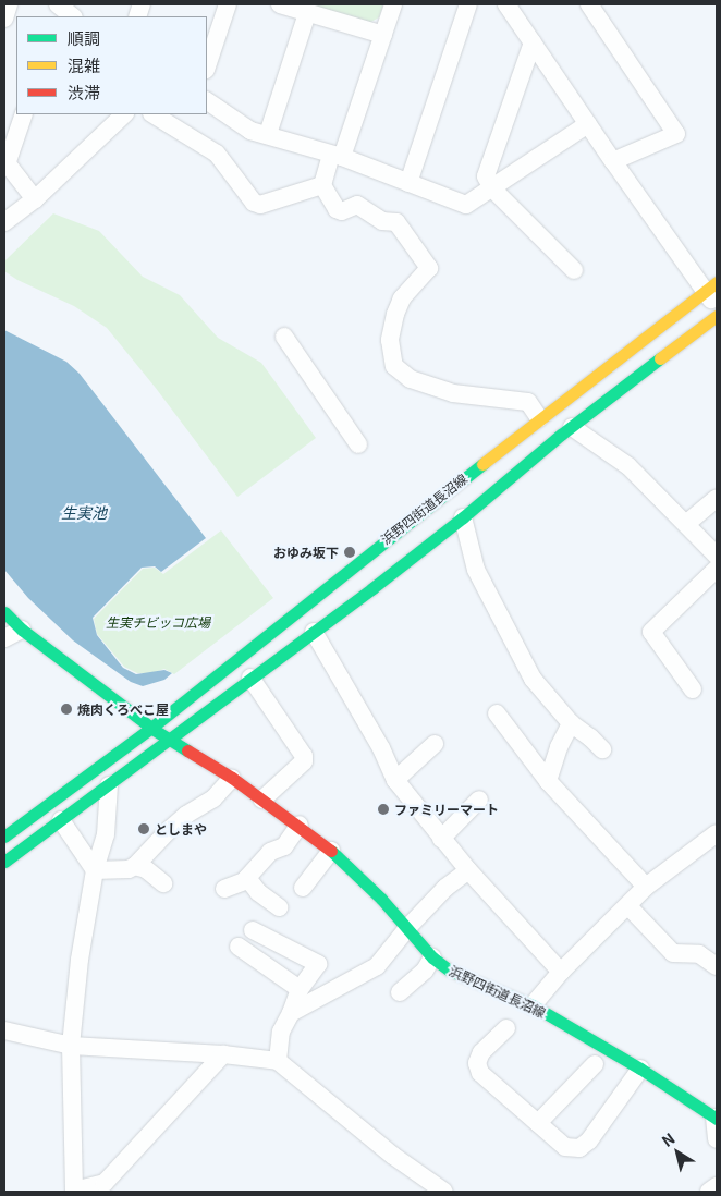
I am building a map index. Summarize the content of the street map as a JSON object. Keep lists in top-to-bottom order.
{
  "streets": {
    "main road": ["浜野四街道長沼線"]
  },
  "water": ["生実池"],
  "parks": ["生実チビッコ広場"],
  "places": [
    "おゆみ坂下",
    "焼肉くろべこ屋",
    "ファミリーマート",
    "としまや"
  ],
  "legend": ["順調", "混雑", "渋滞"],
  "north": "top left"
}
